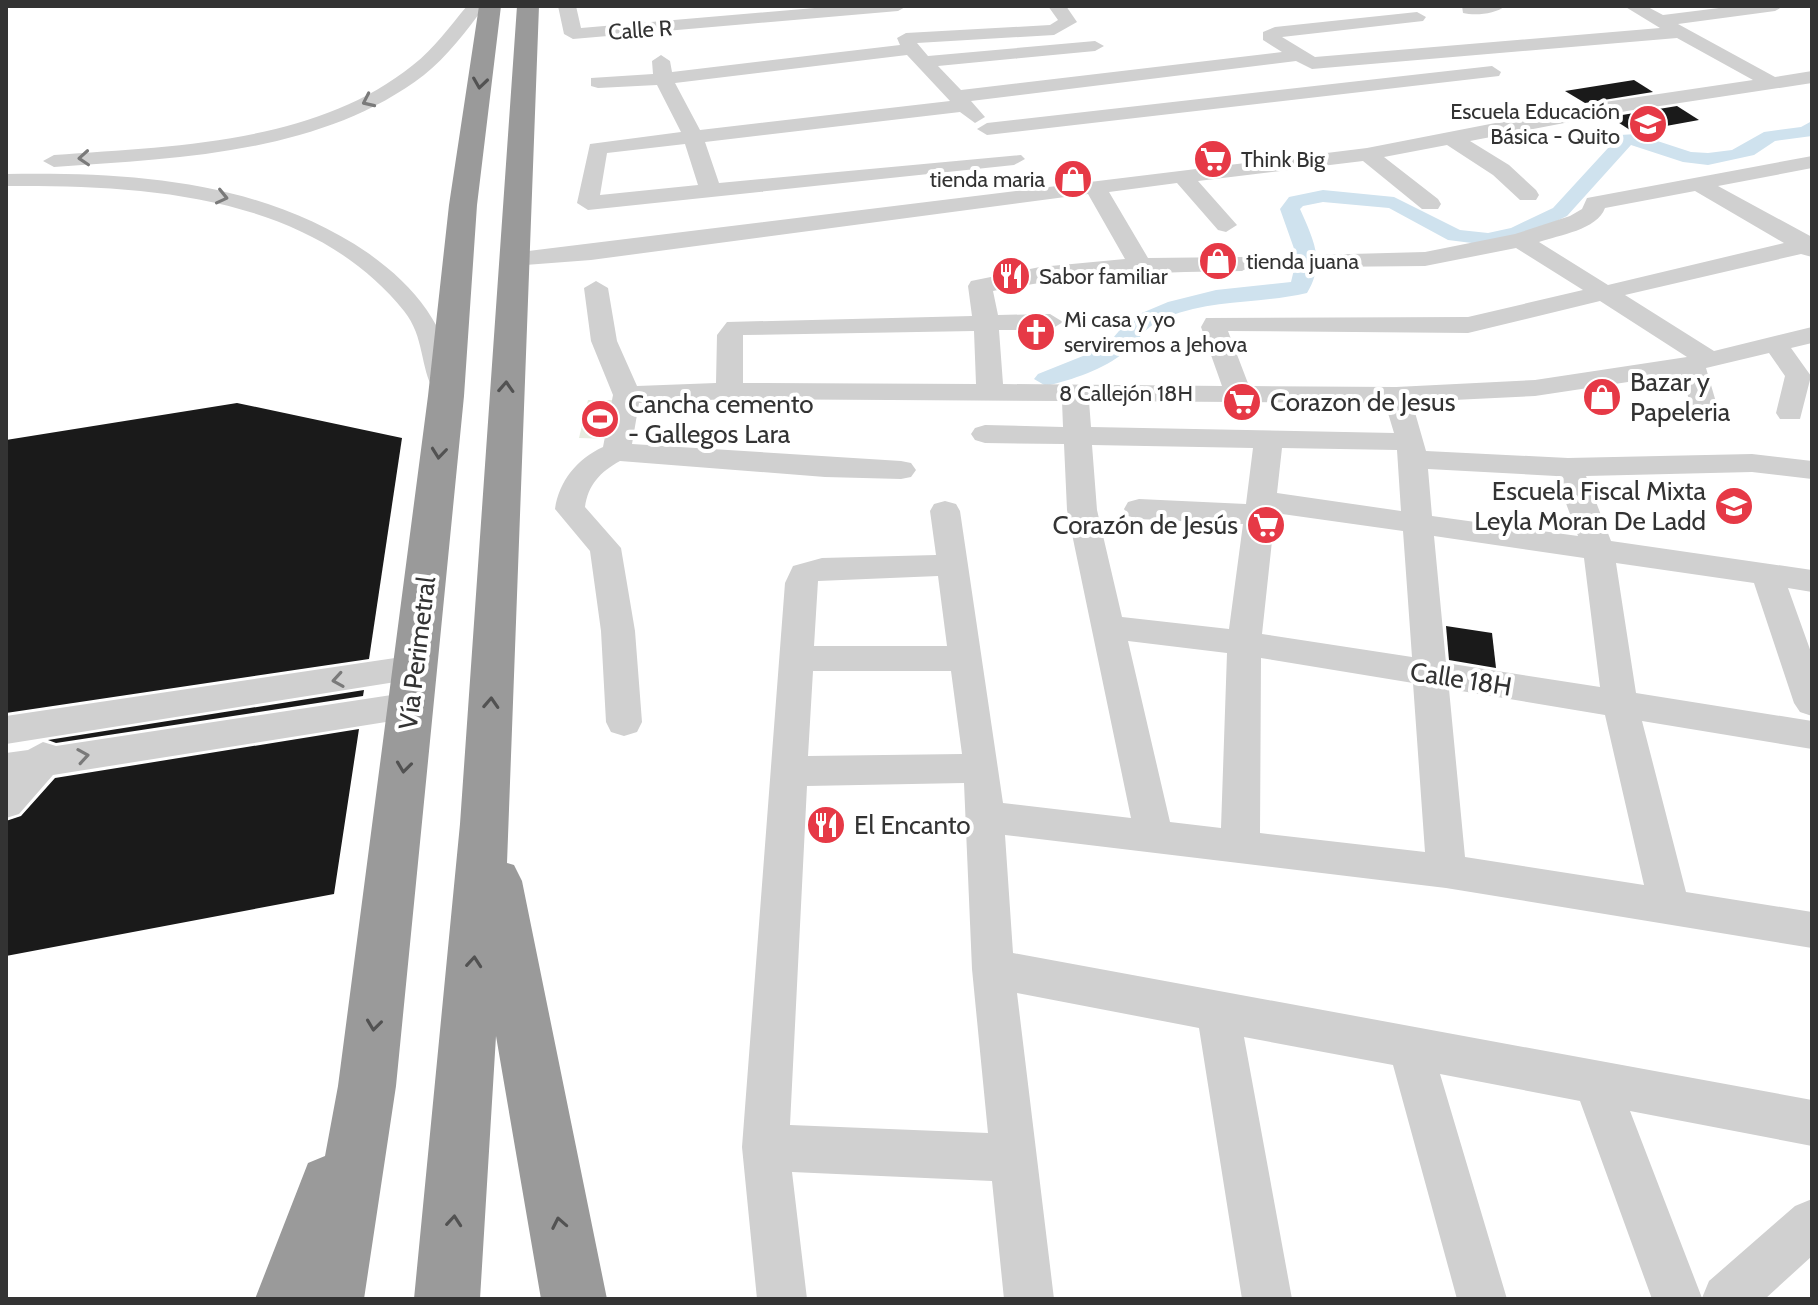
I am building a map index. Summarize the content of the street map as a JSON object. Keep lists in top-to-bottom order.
{
  "streets": {
    "highway": ["Vía Perimetral"],
    "street": ["Calle R", "8 Callejón 18H", "Calle 18H"]
  },
  "places": {
    "school or university": ["Escuela Educación Básica - Quito", "Escuela Fiscal Mixta Leyla Moran De Ladd"],
    "supermarket": ["Think Big", "Corazon de Jesus", "Corazón de Jesús"],
    "shop": ["tienda maria", "tienda juana", "Bazar y Papeleria"],
    "restaurant": ["Sabor familiar", "El Encanto"],
    "church": ["Mi casa y yo serviremos a Jehova"],
    "sports": ["Cancha cemento - Gallegos Lara"]
  }
}
